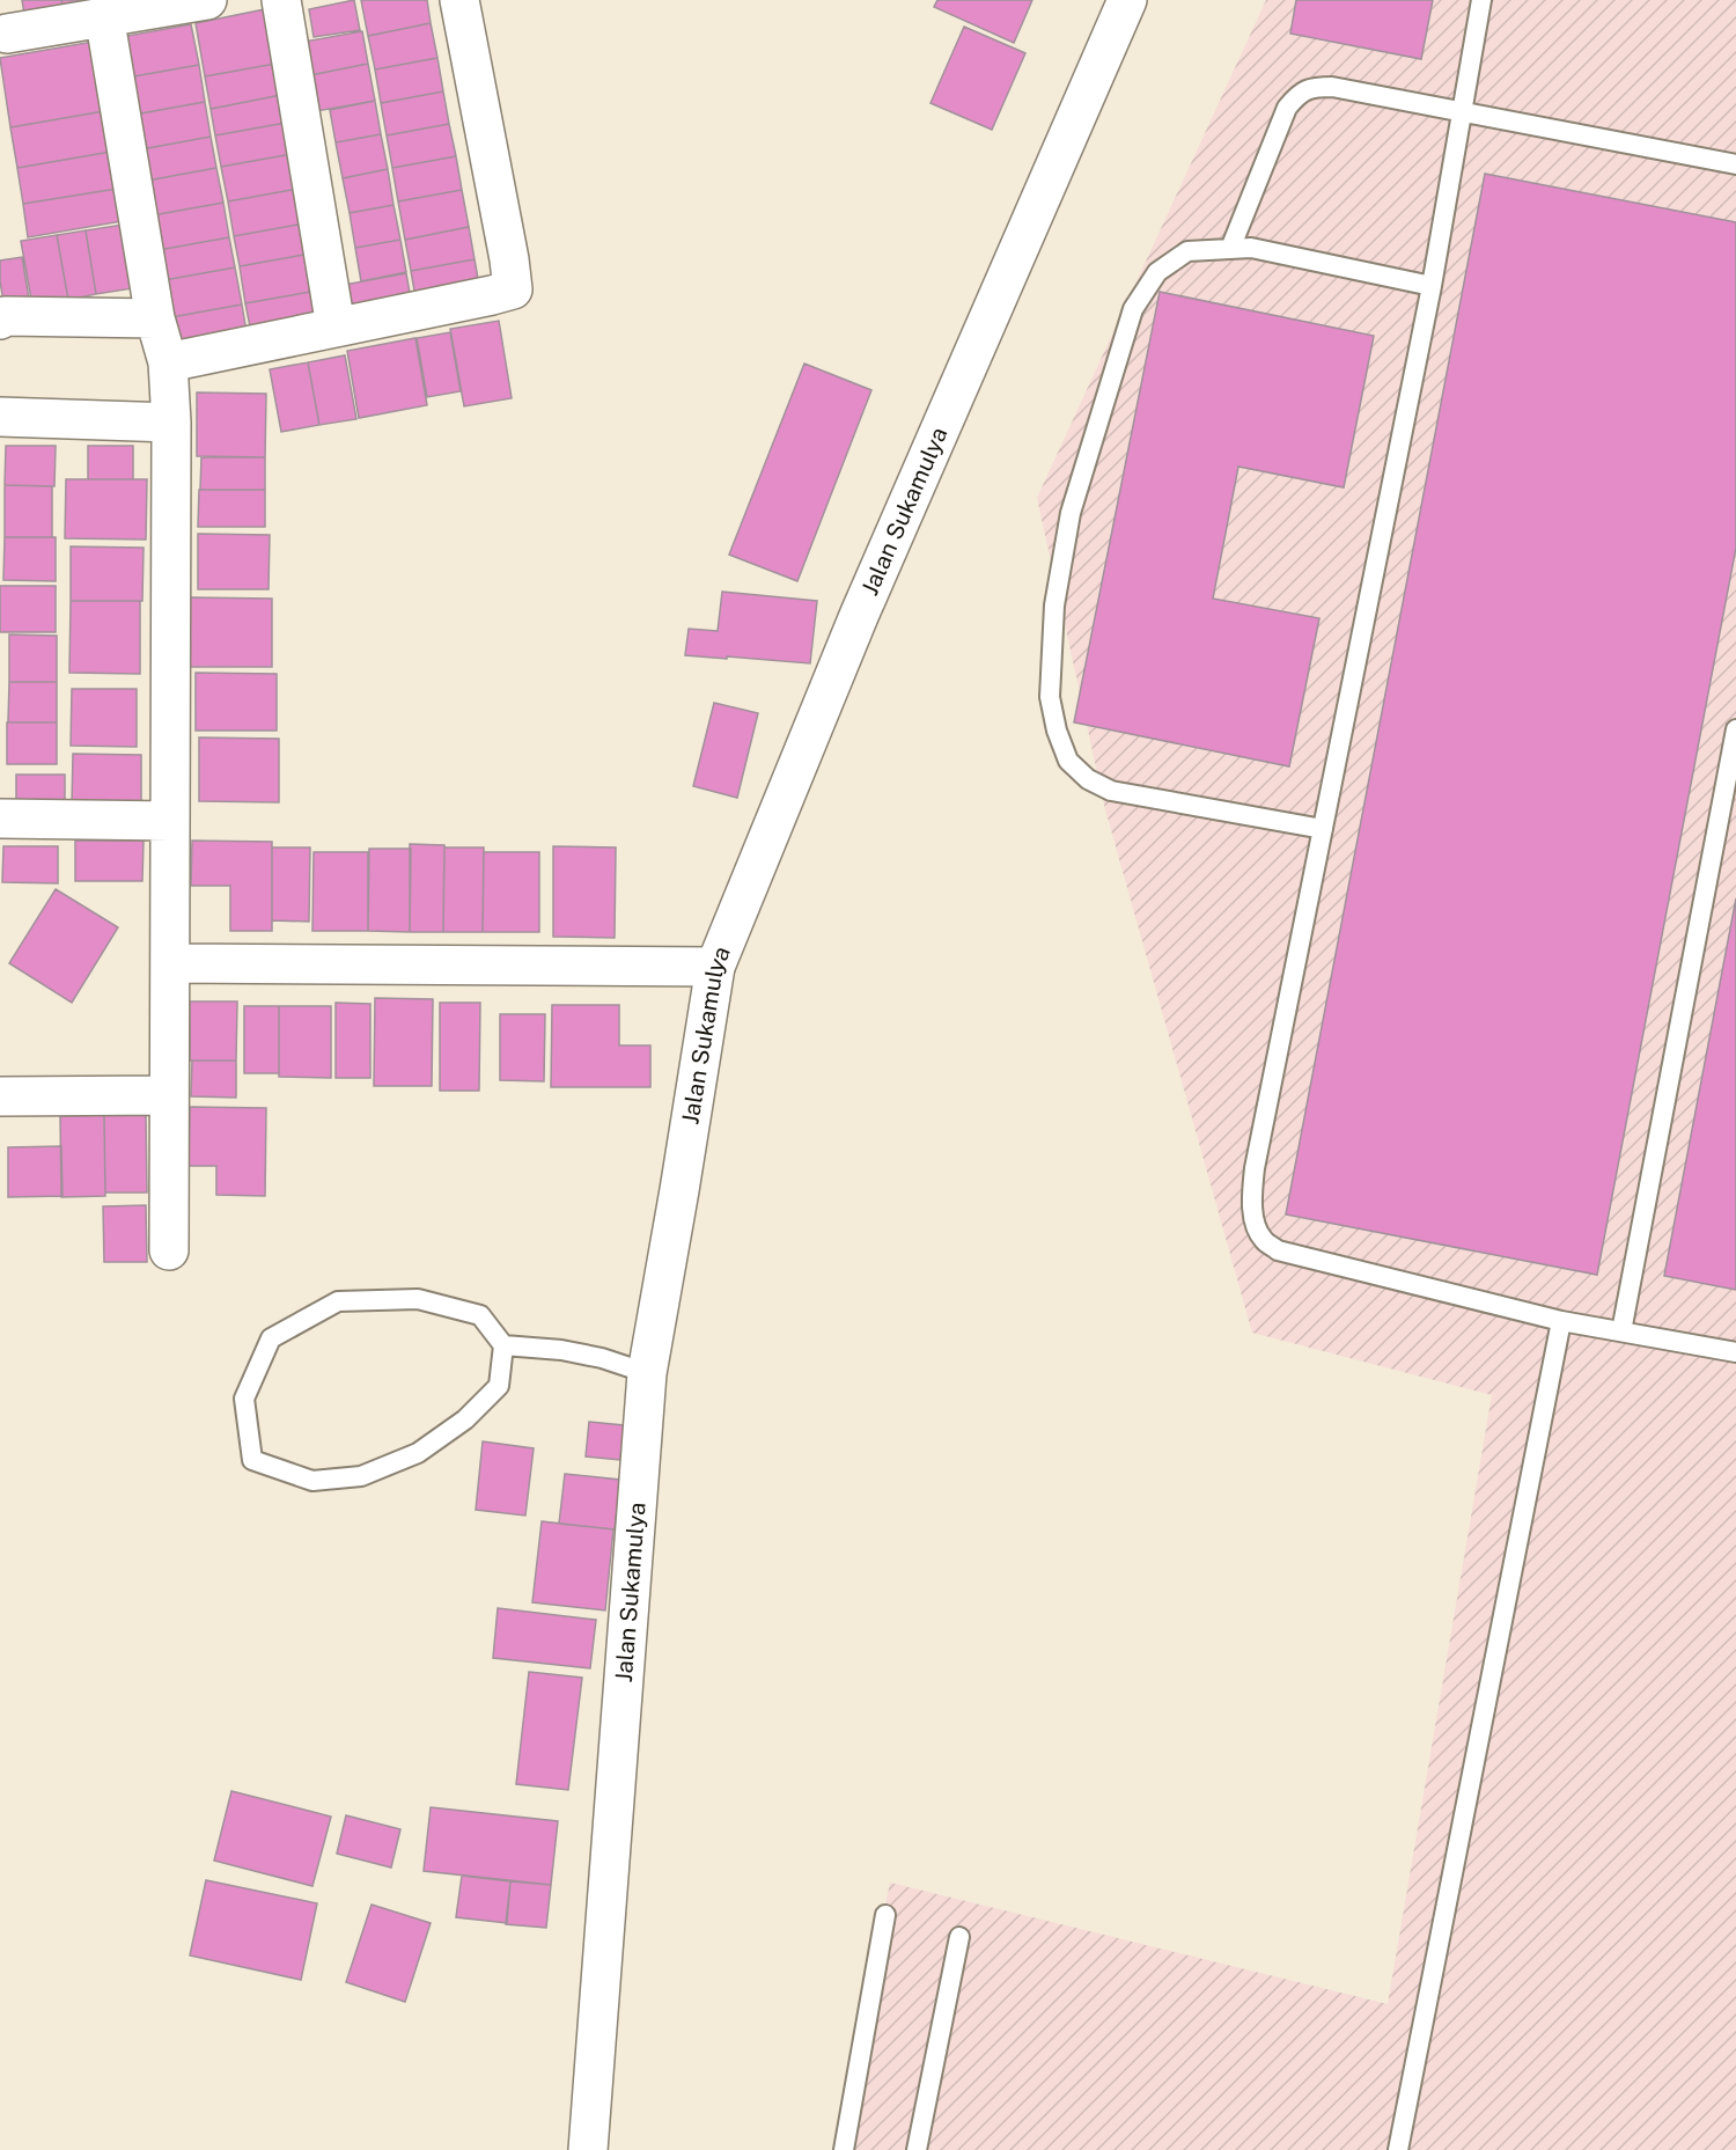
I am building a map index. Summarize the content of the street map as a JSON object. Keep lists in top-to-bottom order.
{
  "streets": {
    "street": ["Jalan Sukamulya"]
  }
}
